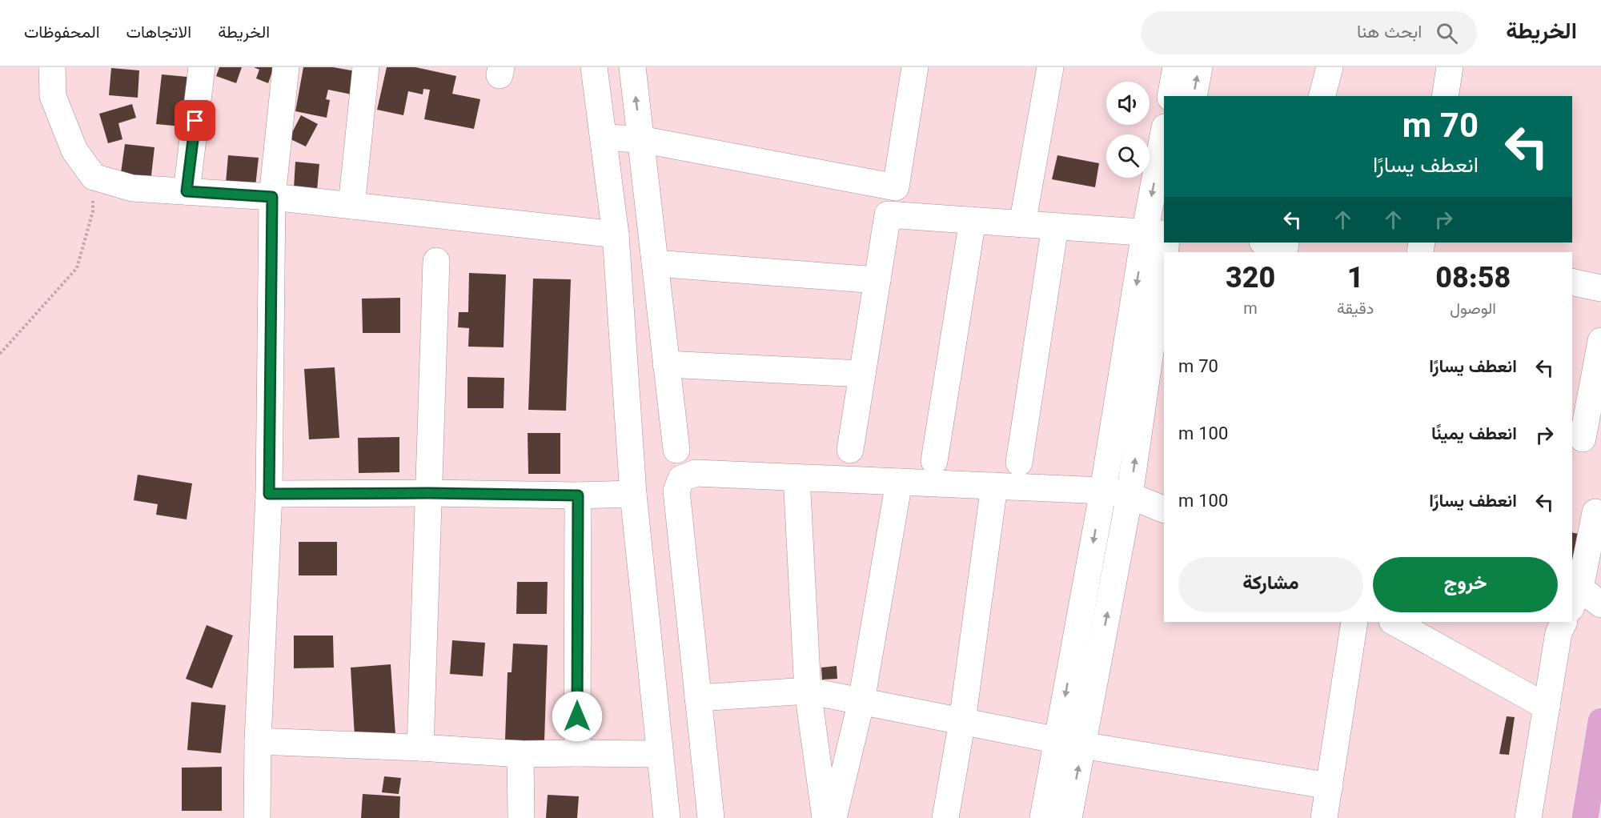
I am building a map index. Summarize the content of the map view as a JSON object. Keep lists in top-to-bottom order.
{
  "page": {
    "header": "الخريطة",
    "search": "ابحث هنا",
    "nav": ["الخريطة", "الاتجاهات", "المحفوظات"],
    "turn": ["70 m", "انعطف يسارًا"],
    "eta": [
      "08:58",
      "الوصول",
      "1",
      "دقيقة",
      "320",
      "m"
    ],
    "list": [
      {
        "name": "انعطف يسارًا",
        "value": "70 m"
      },
      {
        "name": "انعطف يمينًا",
        "value": "100 m"
      },
      {
        "name": "انعطف يسارًا",
        "value": "100 m"
      }
    ],
    "buttons": ["خروج", "مشاركة"]
  }
}
